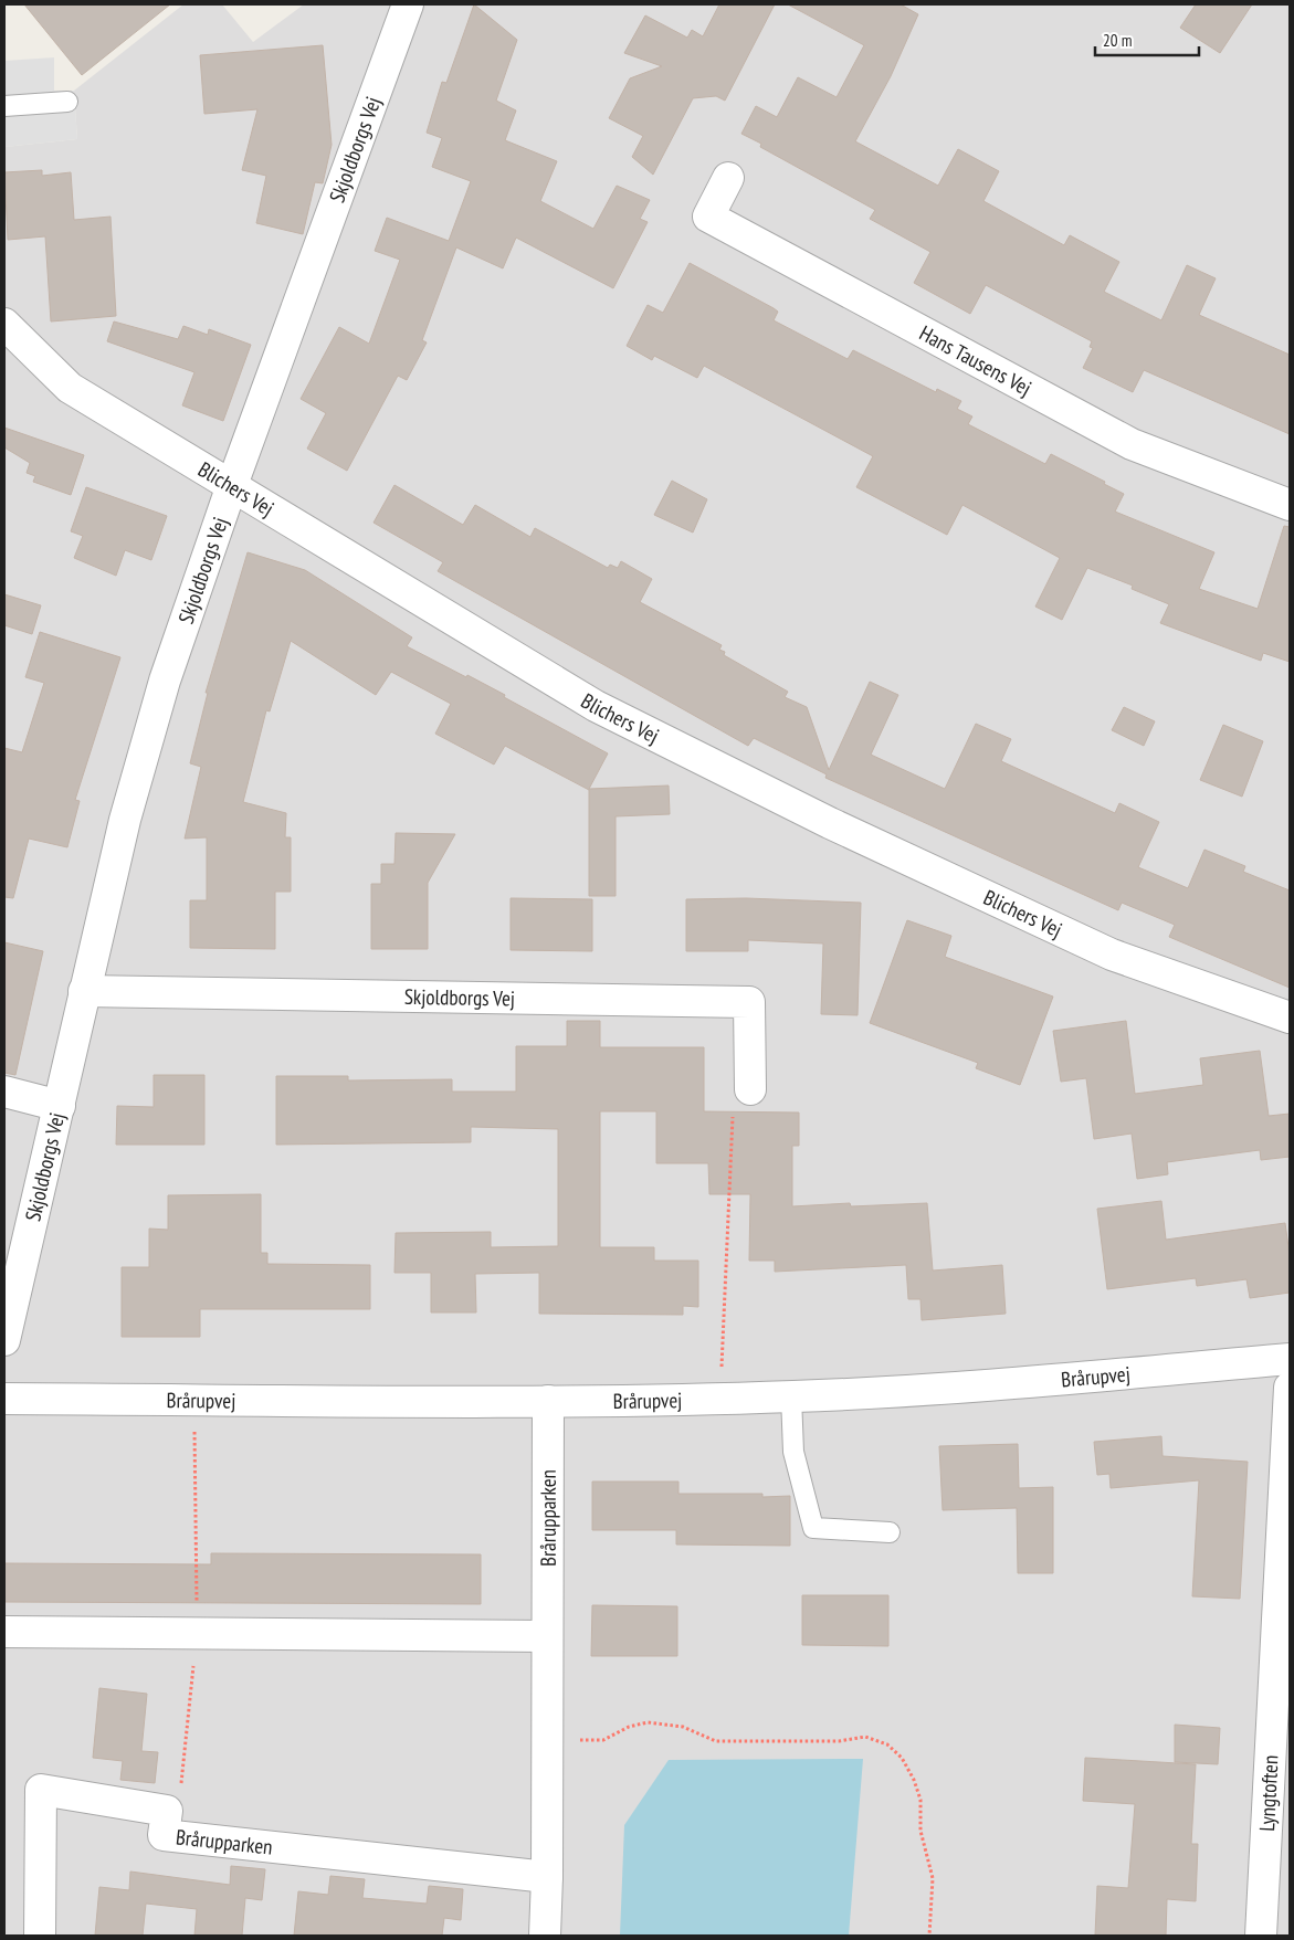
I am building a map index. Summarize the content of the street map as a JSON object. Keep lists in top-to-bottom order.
{
  "streets": {
    "street": [
      "Skjoldborgs Vej",
      "Hans Tausens Vej",
      "Blichers Vej",
      "Brårupvej",
      "Brårupparken",
      "Lyngtoften"
    ]
  },
  "crossings": [
    ["Skjoldborgs Vej", "Blichers Vej"],
    ["Brårupvej", "Brårupparken"]
  ],
  "scale_bar": "20 m"
}
